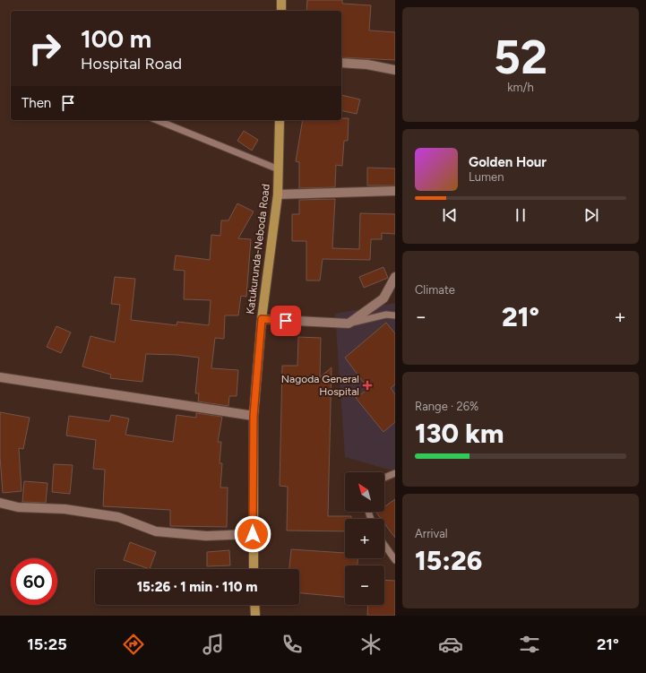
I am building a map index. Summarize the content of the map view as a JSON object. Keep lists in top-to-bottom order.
{
  "streets": {
    "main road": ["Katukurunda-Neboda Road"]
  },
  "places": {
    "health": ["Nagoda General Hospital"]
  },
  "north": "top left",
  "page": {
    "tile": [
      ["52", "km/h"],
      "Climate",
      ["Range · 26%", "130 km"],
      ["Arrival", "15:26"]
    ],
    "turn": ["100 m", "Hospital Road"],
    "then": "Then",
    "song": ["Golden Hour", "Lumen"],
    "heat": ["−", "21°", "+"],
    "map_buttons": ["+", "−"],
    "limit": "60",
    "trip": "15:26 · 1 min · 110 m",
    "tabs": ["15:25", "21°"]
  }
}
